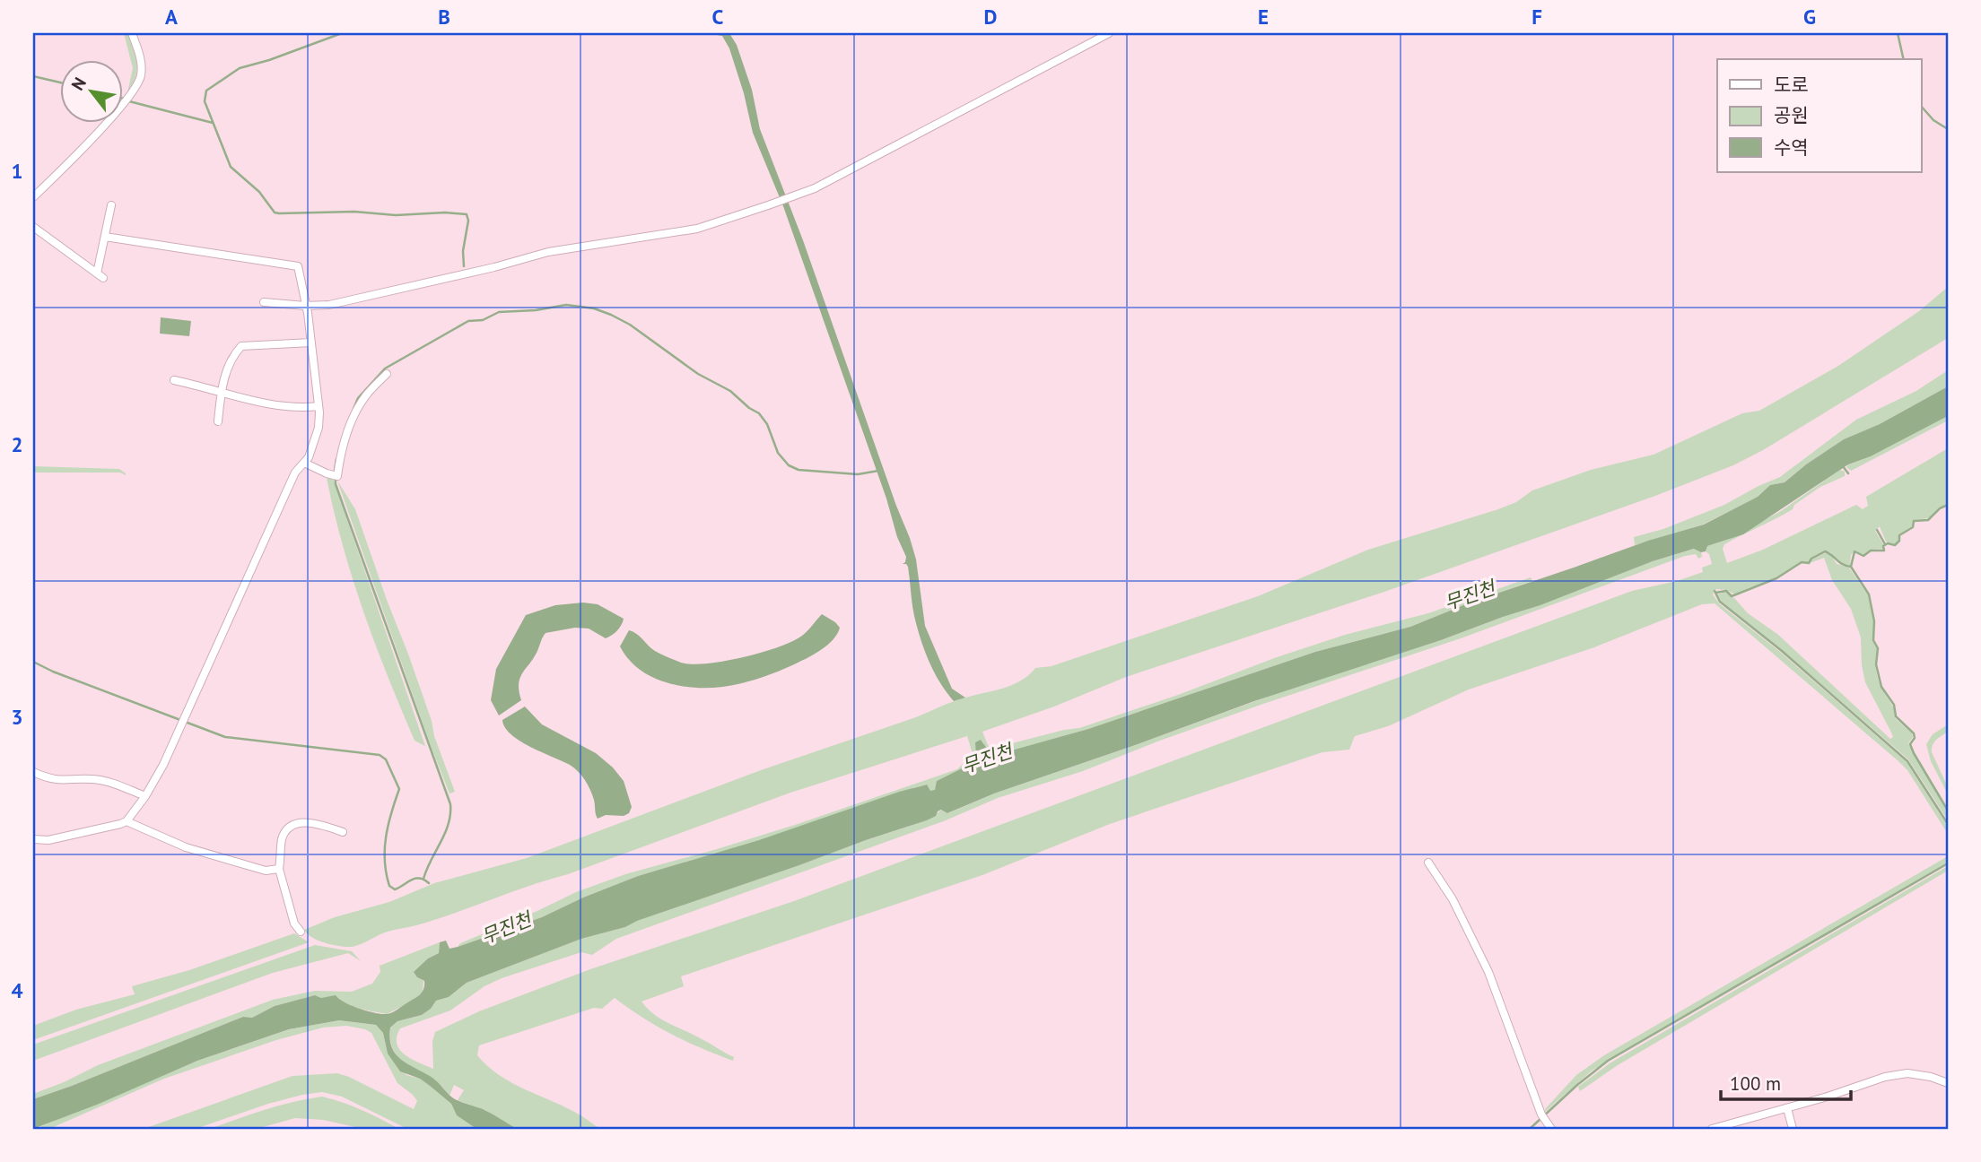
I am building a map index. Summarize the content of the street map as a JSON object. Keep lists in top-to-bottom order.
{
  "water": ["무진천"],
  "legend": ["도로", "공원", "수역"],
  "scale_bar": "100 m",
  "north": "top left",
  "grid": {
    "columns": [
      "A",
      "B",
      "C",
      "D",
      "E",
      "F",
      "G"
    ],
    "rows": [
      "1",
      "2",
      "3",
      "4"
    ]
  }
}
